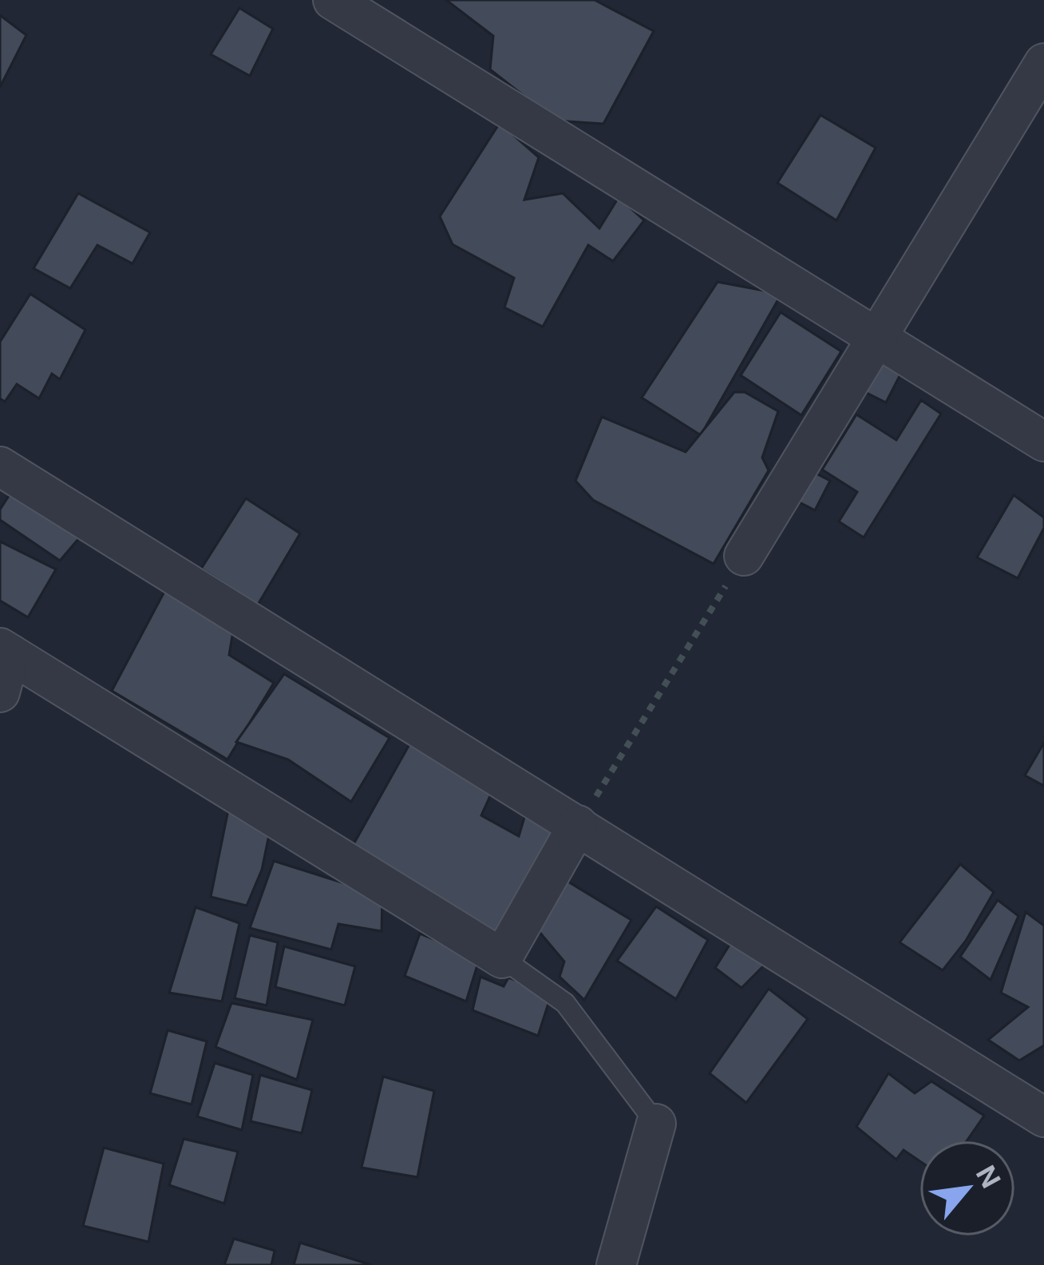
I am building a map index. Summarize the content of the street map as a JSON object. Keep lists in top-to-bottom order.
{
  "north": "top right"
}
